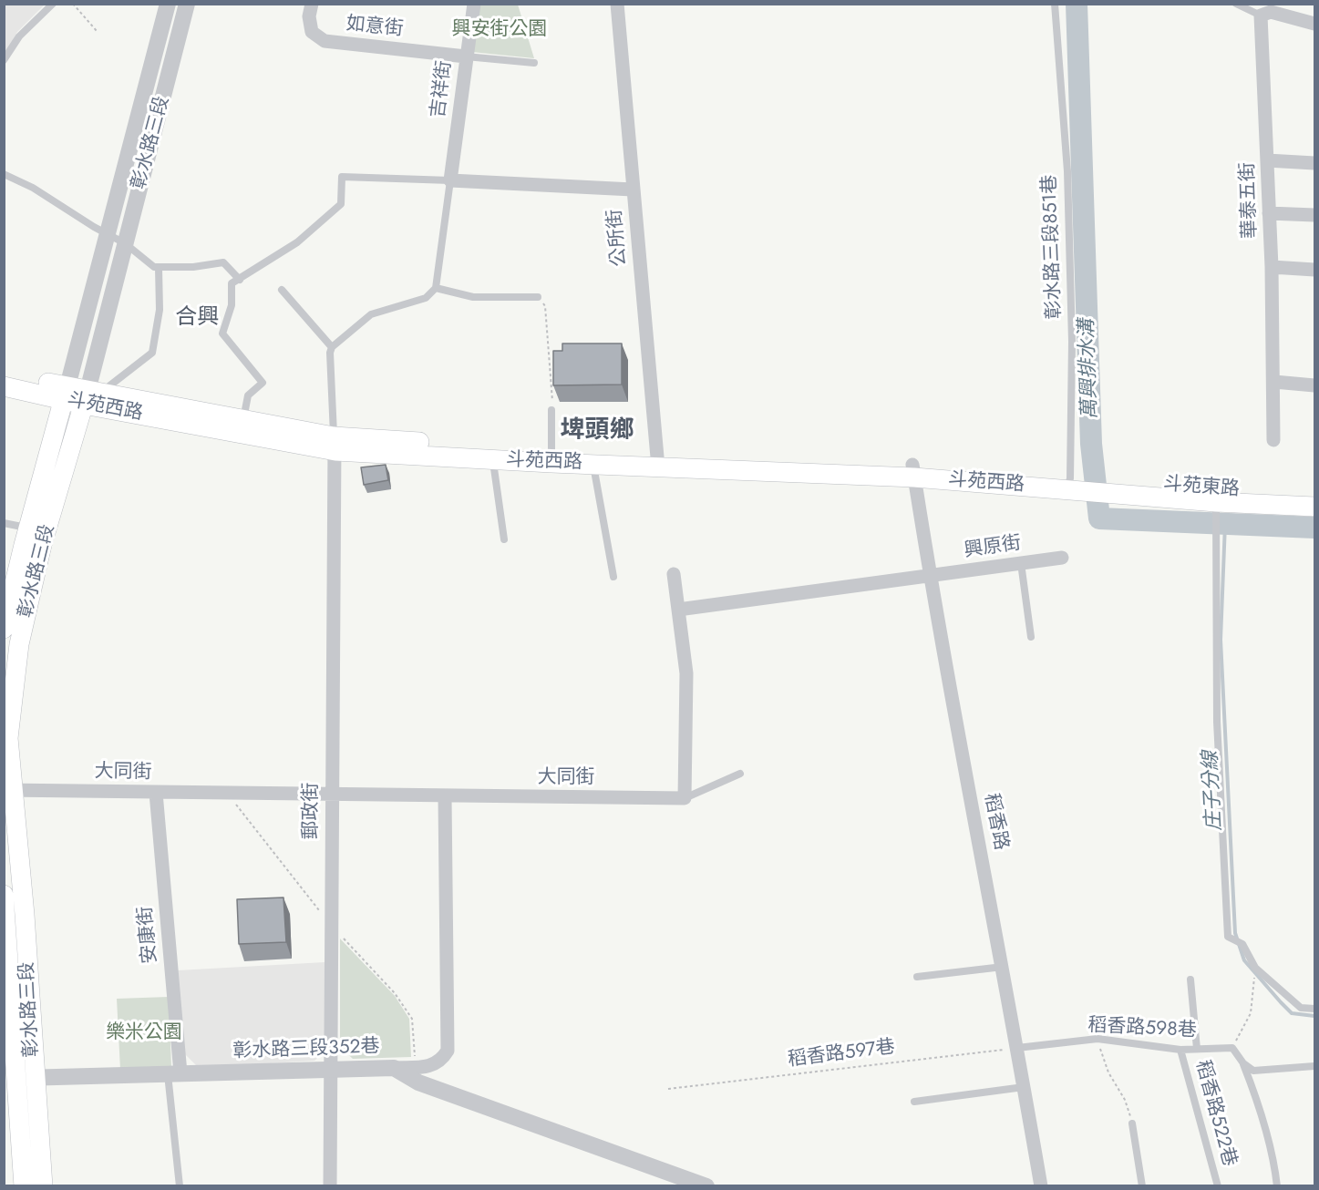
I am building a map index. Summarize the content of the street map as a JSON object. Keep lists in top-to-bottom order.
{
  "streets": {
    "main road": ["彰水路三段", "斗苑西路", "斗苑東路"],
    "street": [
      "如意街",
      "吉祥街",
      "華泰五街",
      "公所街",
      "興原街",
      "大同街",
      "郵政街",
      "稻香路",
      "安康街",
      "彰水路三段352巷"
    ],
    "lane": ["彰水路三段851巷", "稻香路598巷", "稻香路522巷"],
    "path": ["稻香路597巷"]
  },
  "crossings": [
    ["如意街", "吉祥街"],
    ["彰水路三段", "斗苑西路"],
    ["彰水路三段", "大同街"],
    ["彰水路三段", "彰水路三段352巷"],
    ["公所街", "斗苑西路"],
    ["彰水路三段851巷", "斗苑西路"],
    ["彰水路三段851巷", "斗苑東路"],
    ["斗苑西路", "斗苑東路"],
    ["斗苑西路", "郵政街"],
    ["斗苑西路", "稻香路"],
    ["興原街", "稻香路"],
    ["大同街", "郵政街"],
    ["大同街", "安康街"],
    ["郵政街", "彰水路三段352巷"],
    ["稻香路", "稻香路598巷"],
    ["稻香路", "稻香路597巷"],
    ["安康街", "彰水路三段352巷"],
    ["稻香路598巷", "稻香路597巷"],
    ["稻香路598巷", "稻香路522巷"]
  ],
  "districts": ["合興", "埤頭鄉"],
  "water": ["萬興排水溝", "庄子分線"],
  "parks": ["興安街公園", "樂米公園"]
}
